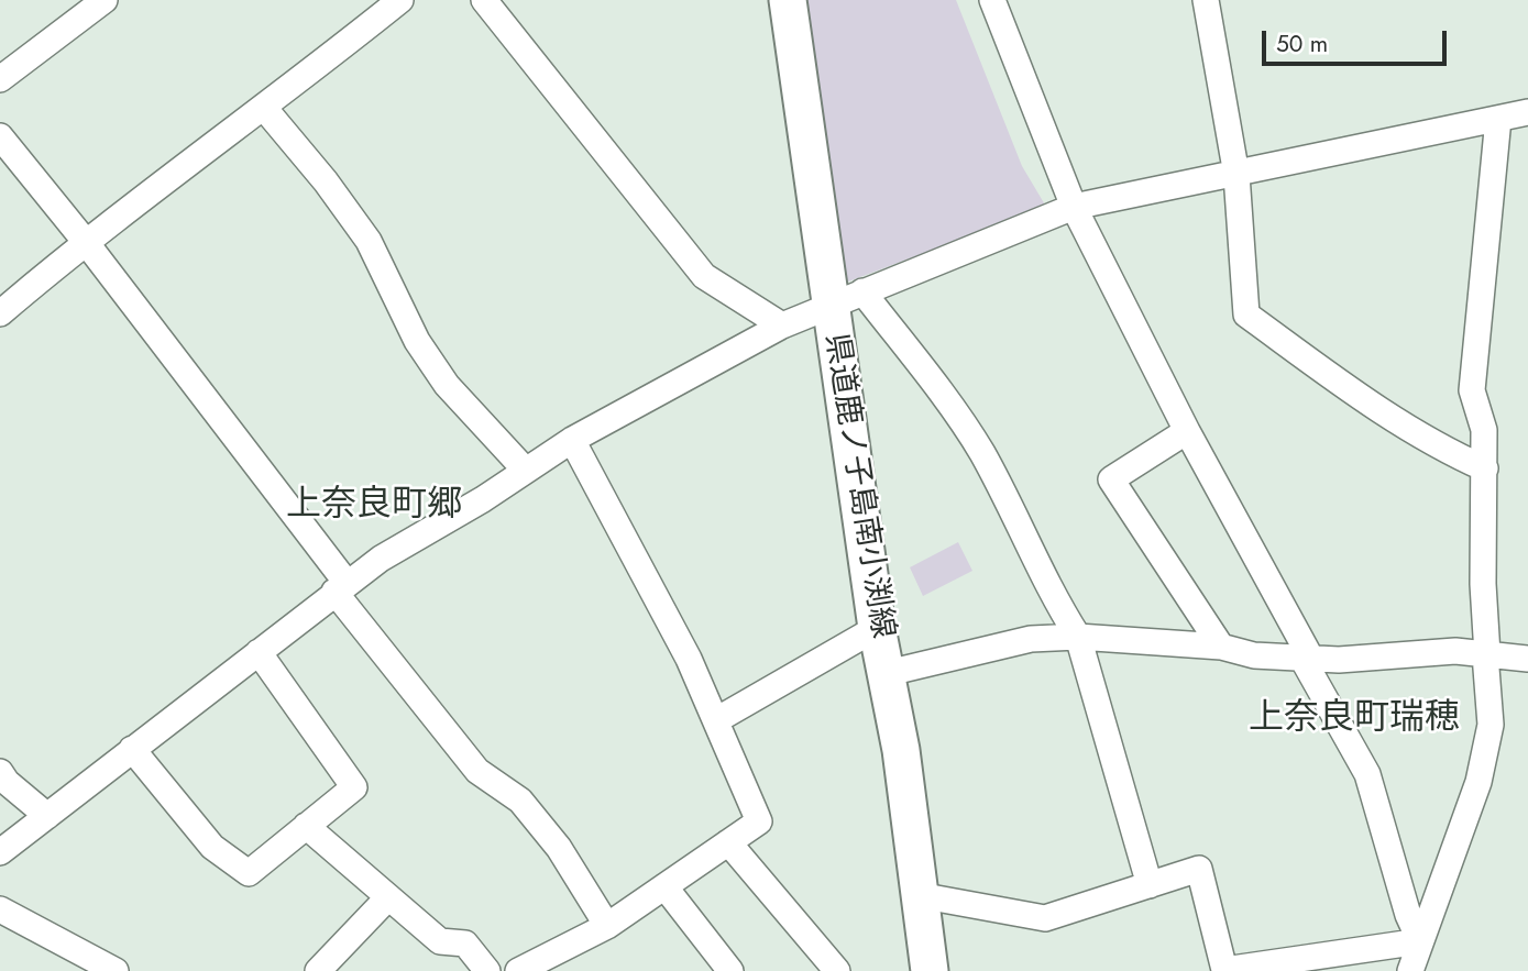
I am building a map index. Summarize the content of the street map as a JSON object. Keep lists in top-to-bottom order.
{
  "streets": {
    "main road": ["県道鹿ノ子島南小渕線"]
  },
  "districts": ["上奈良町郷", "上奈良町瑞穂"],
  "scale_bar": "50 m"
}
